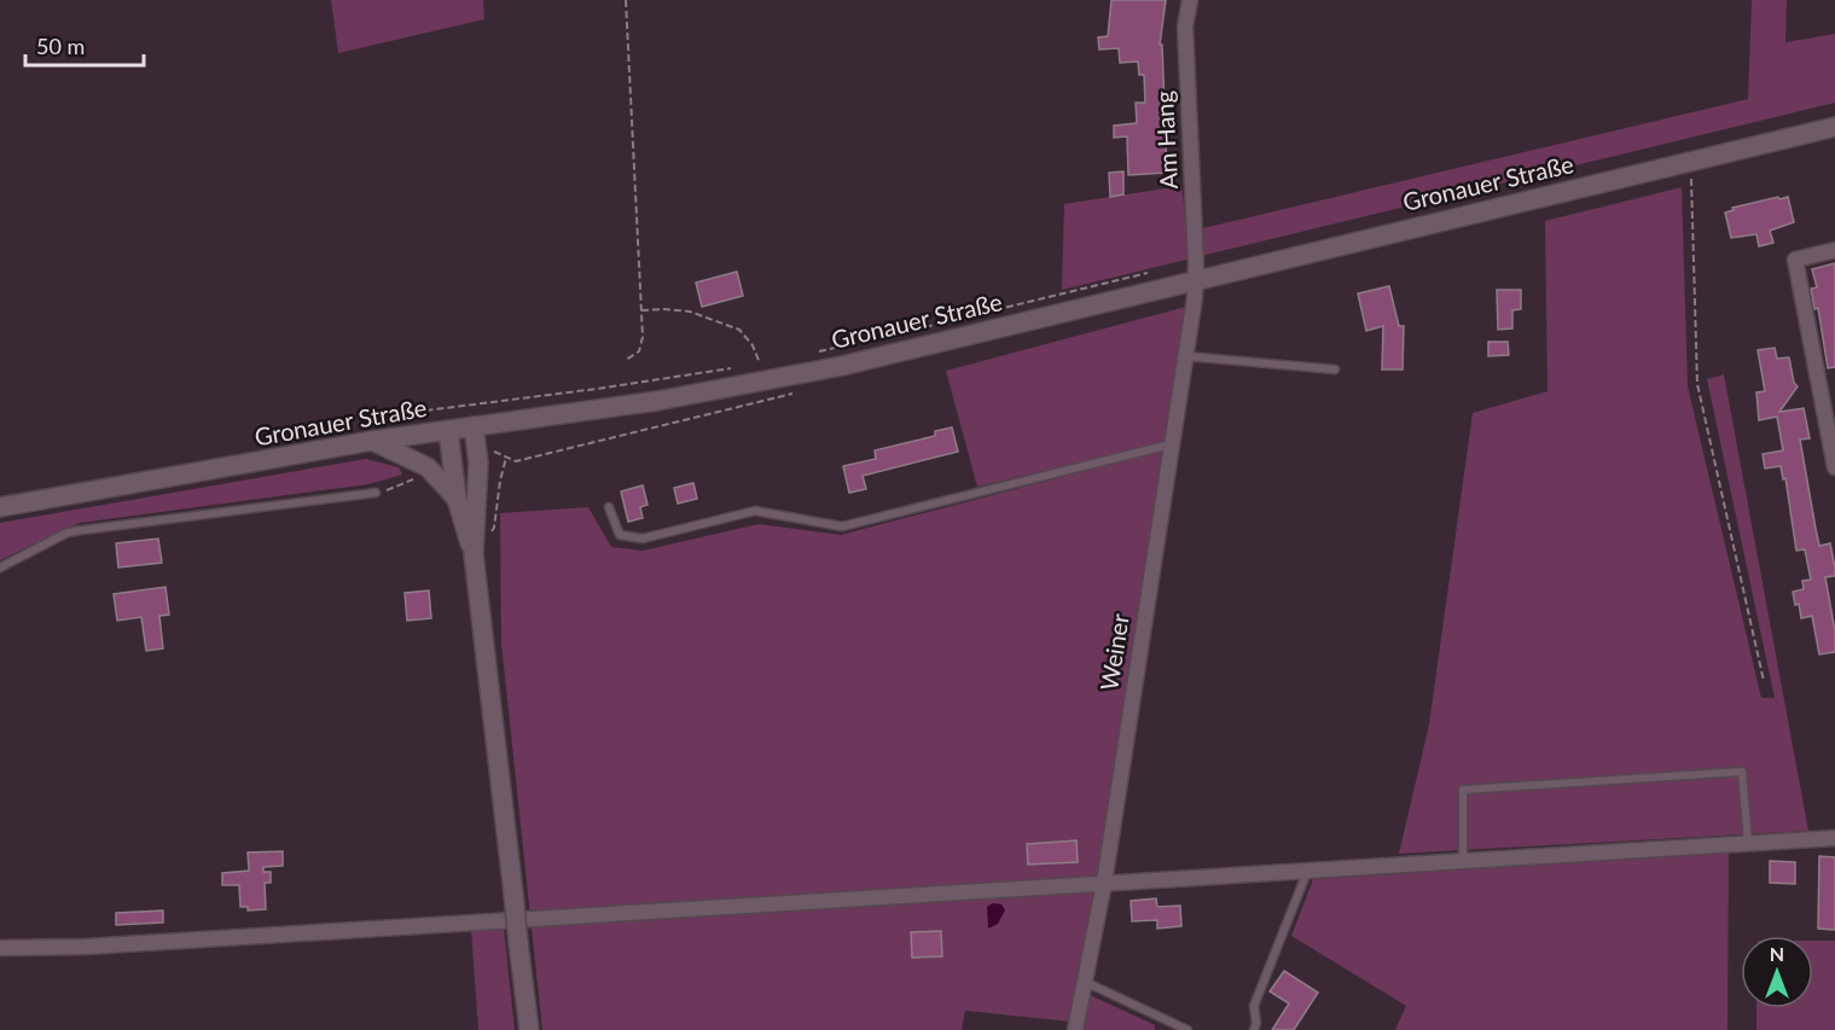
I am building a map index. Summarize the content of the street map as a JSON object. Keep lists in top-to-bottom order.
{
  "streets": {
    "main road": ["Gronauer Straße"],
    "street": ["Am Hang", "Weiner"]
  },
  "crossings": [
    ["Am Hang", "Gronauer Straße"],
    ["Am Hang", "Weiner"],
    ["Gronauer Straße", "Weiner"]
  ],
  "scale_bar": "50 m",
  "north": "top"
}
